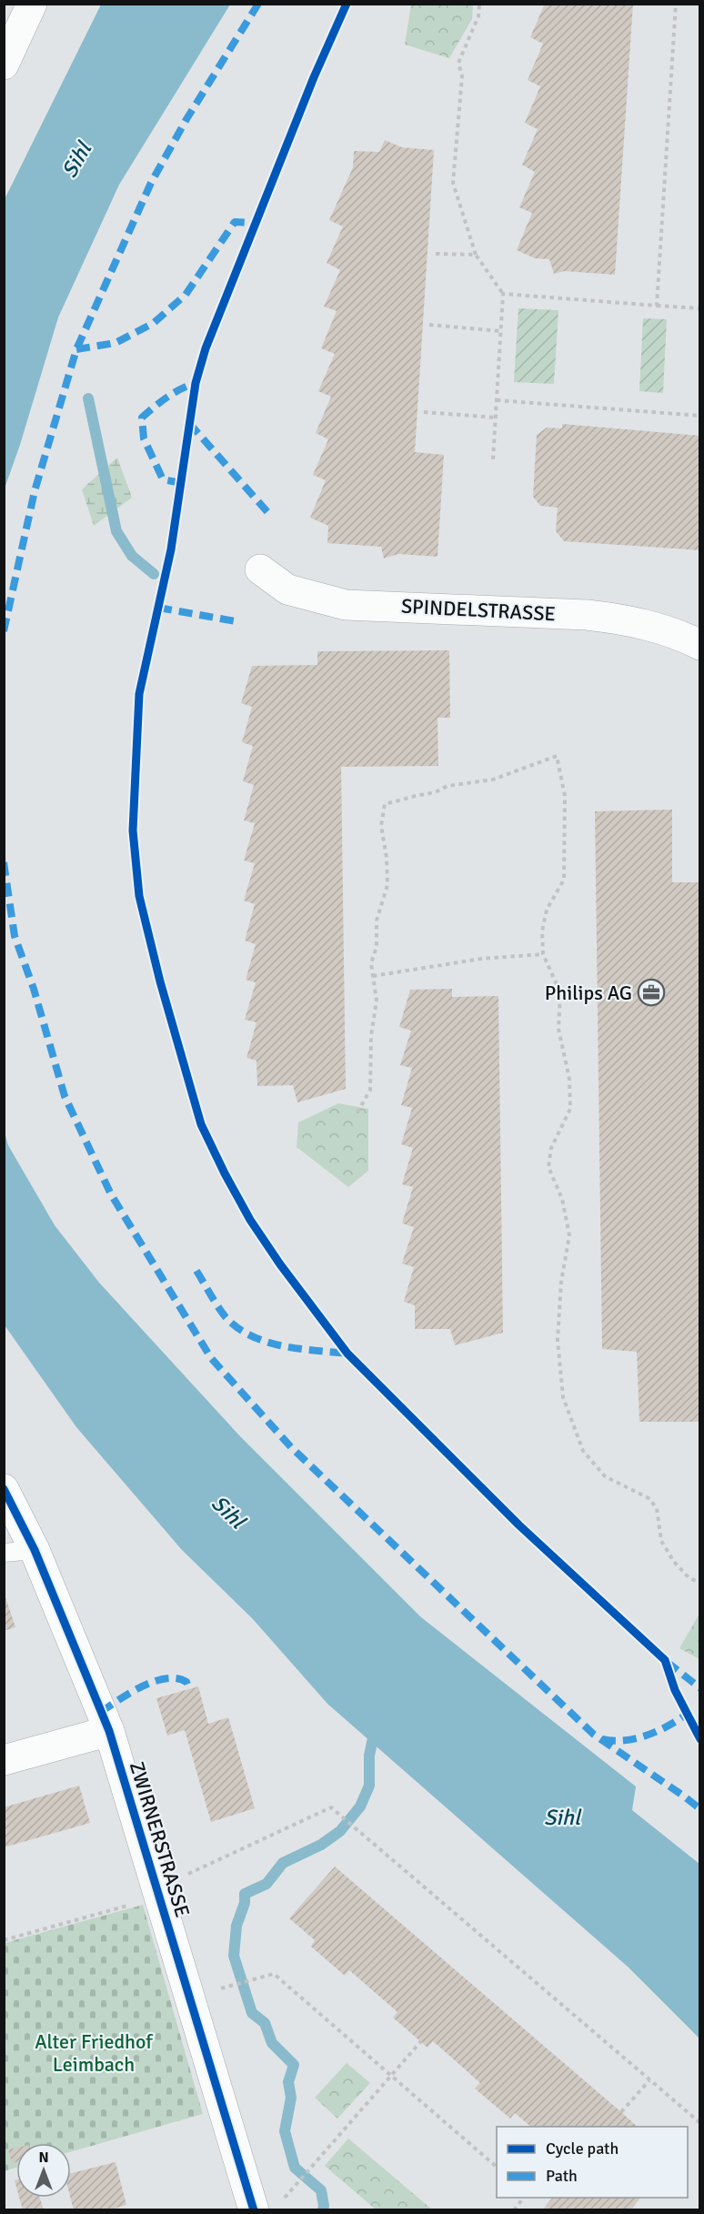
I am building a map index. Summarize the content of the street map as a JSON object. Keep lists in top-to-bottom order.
{
  "streets": {
    "street": ["SPINDELSTRASSE", "ZWIRNERSTRASSE"]
  },
  "water": ["Sihl"],
  "parks": ["Alter Friedhof Leimbach"],
  "places": {
    "office": ["Philips AG"]
  },
  "legend": ["Cycle path", "Path"],
  "north": "top"
}
